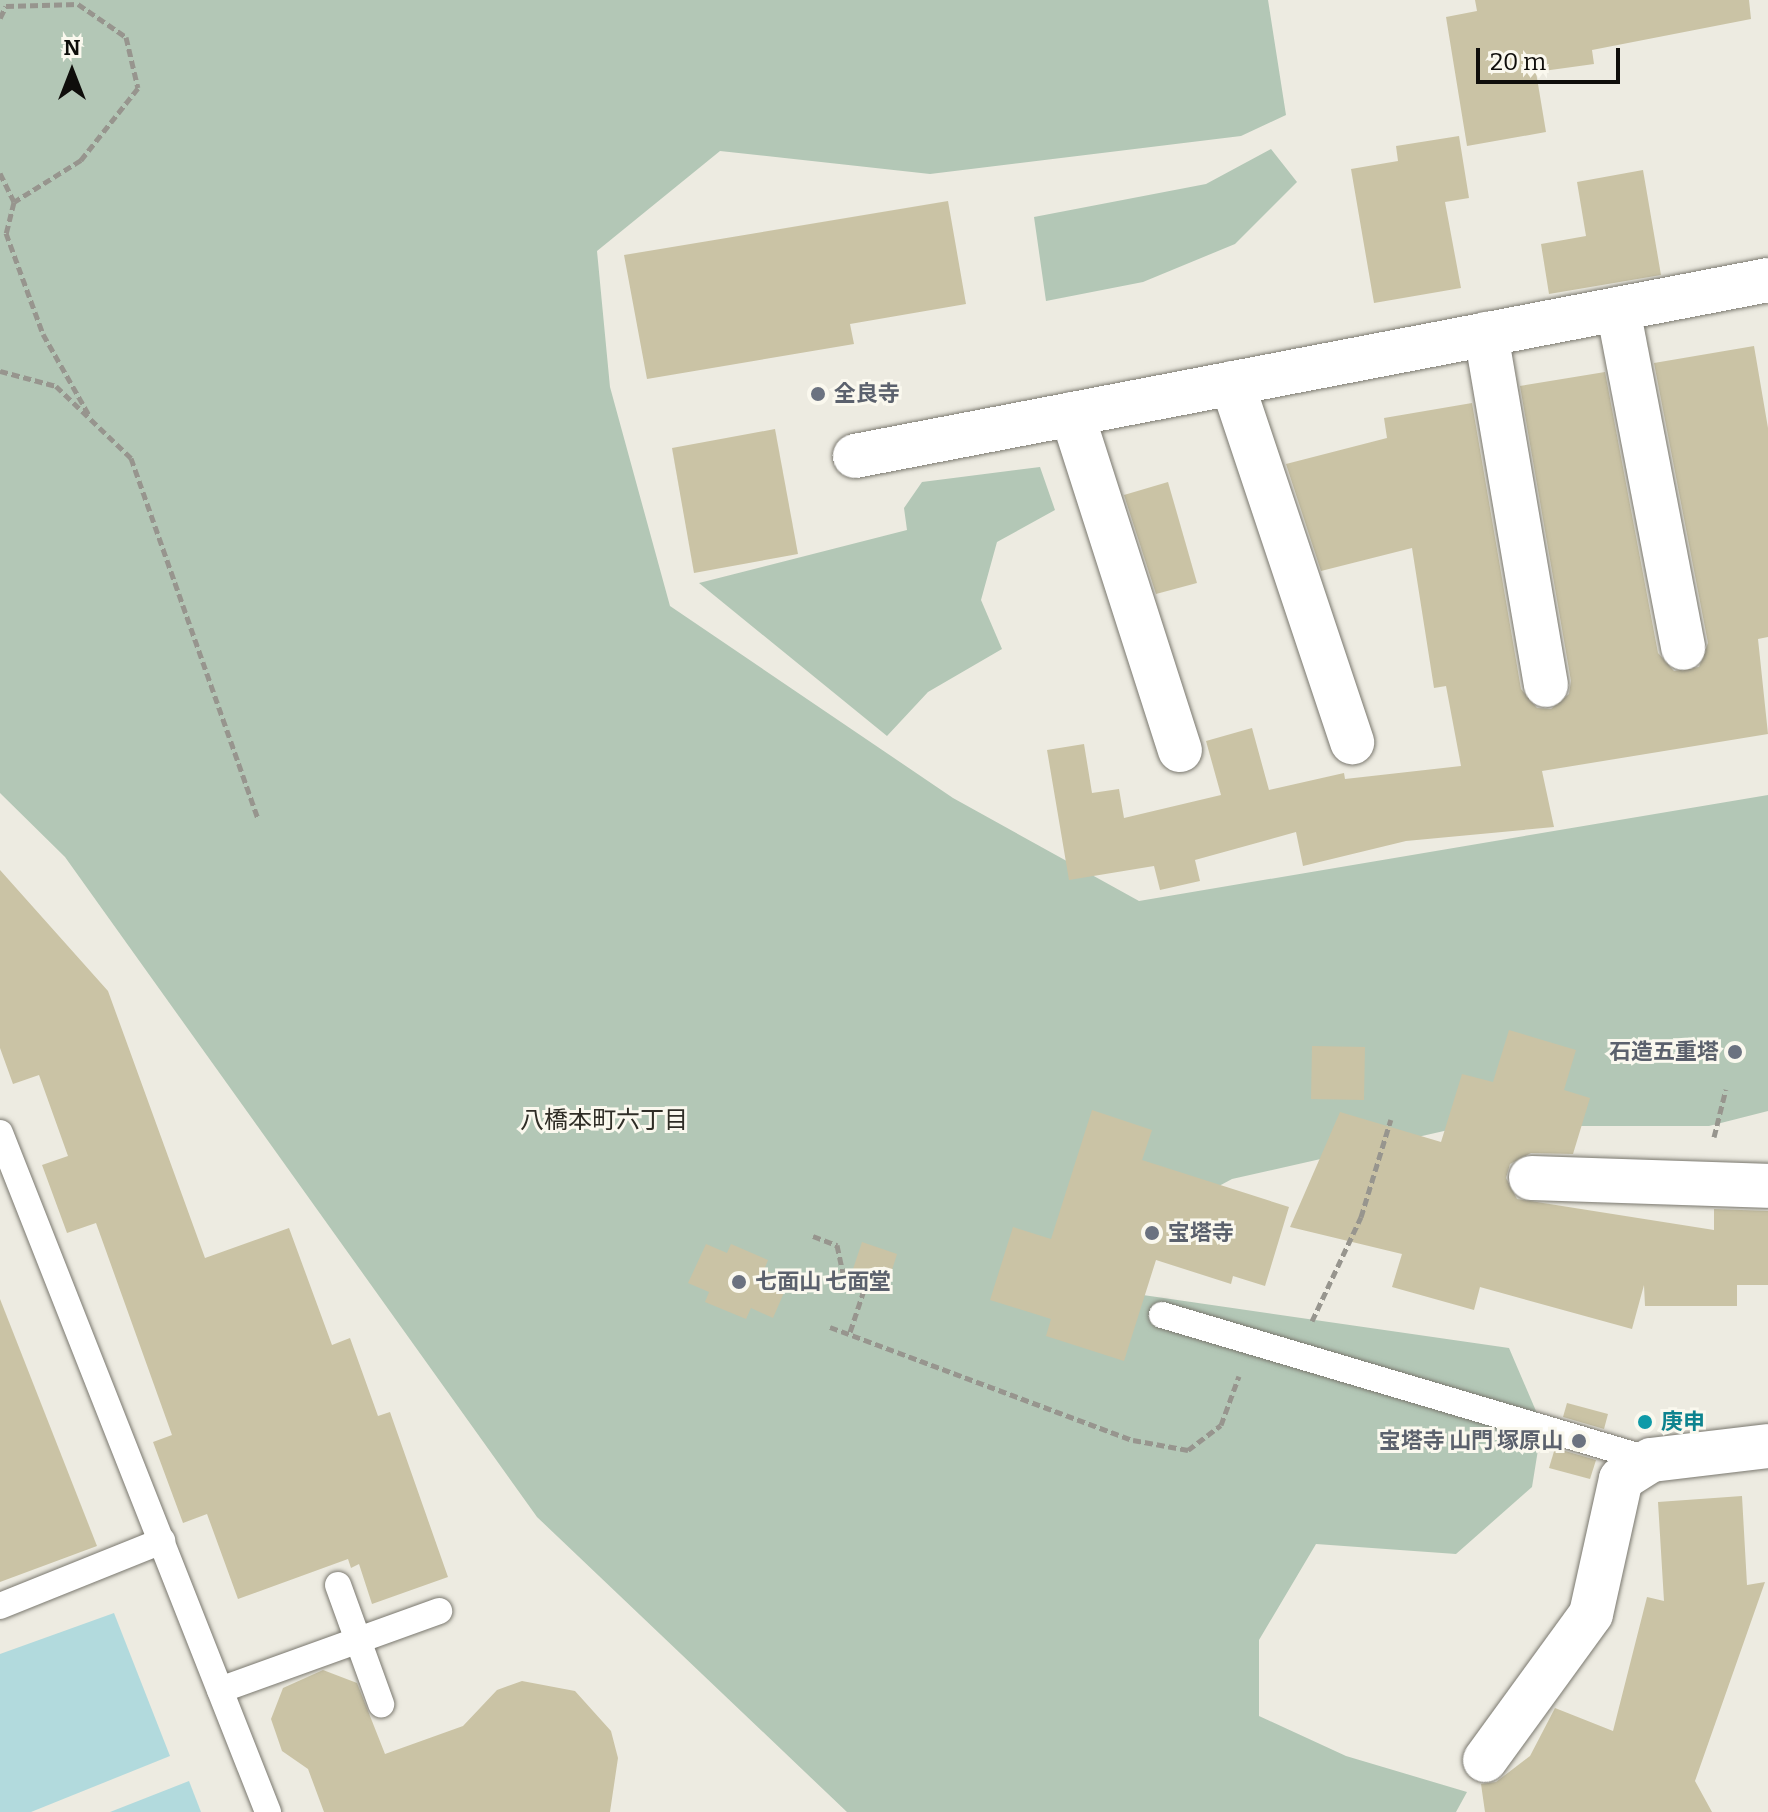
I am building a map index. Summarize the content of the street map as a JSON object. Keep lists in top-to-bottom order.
{
  "districts": ["八橋本町六丁目"],
  "places": [
    "全良寺",
    "石造五重塔",
    "宝塔寺",
    "七面山 七面堂",
    "庚申",
    "宝塔寺 山門 塚原山"
  ],
  "scale_bar": "20 m",
  "north": "top"
}
